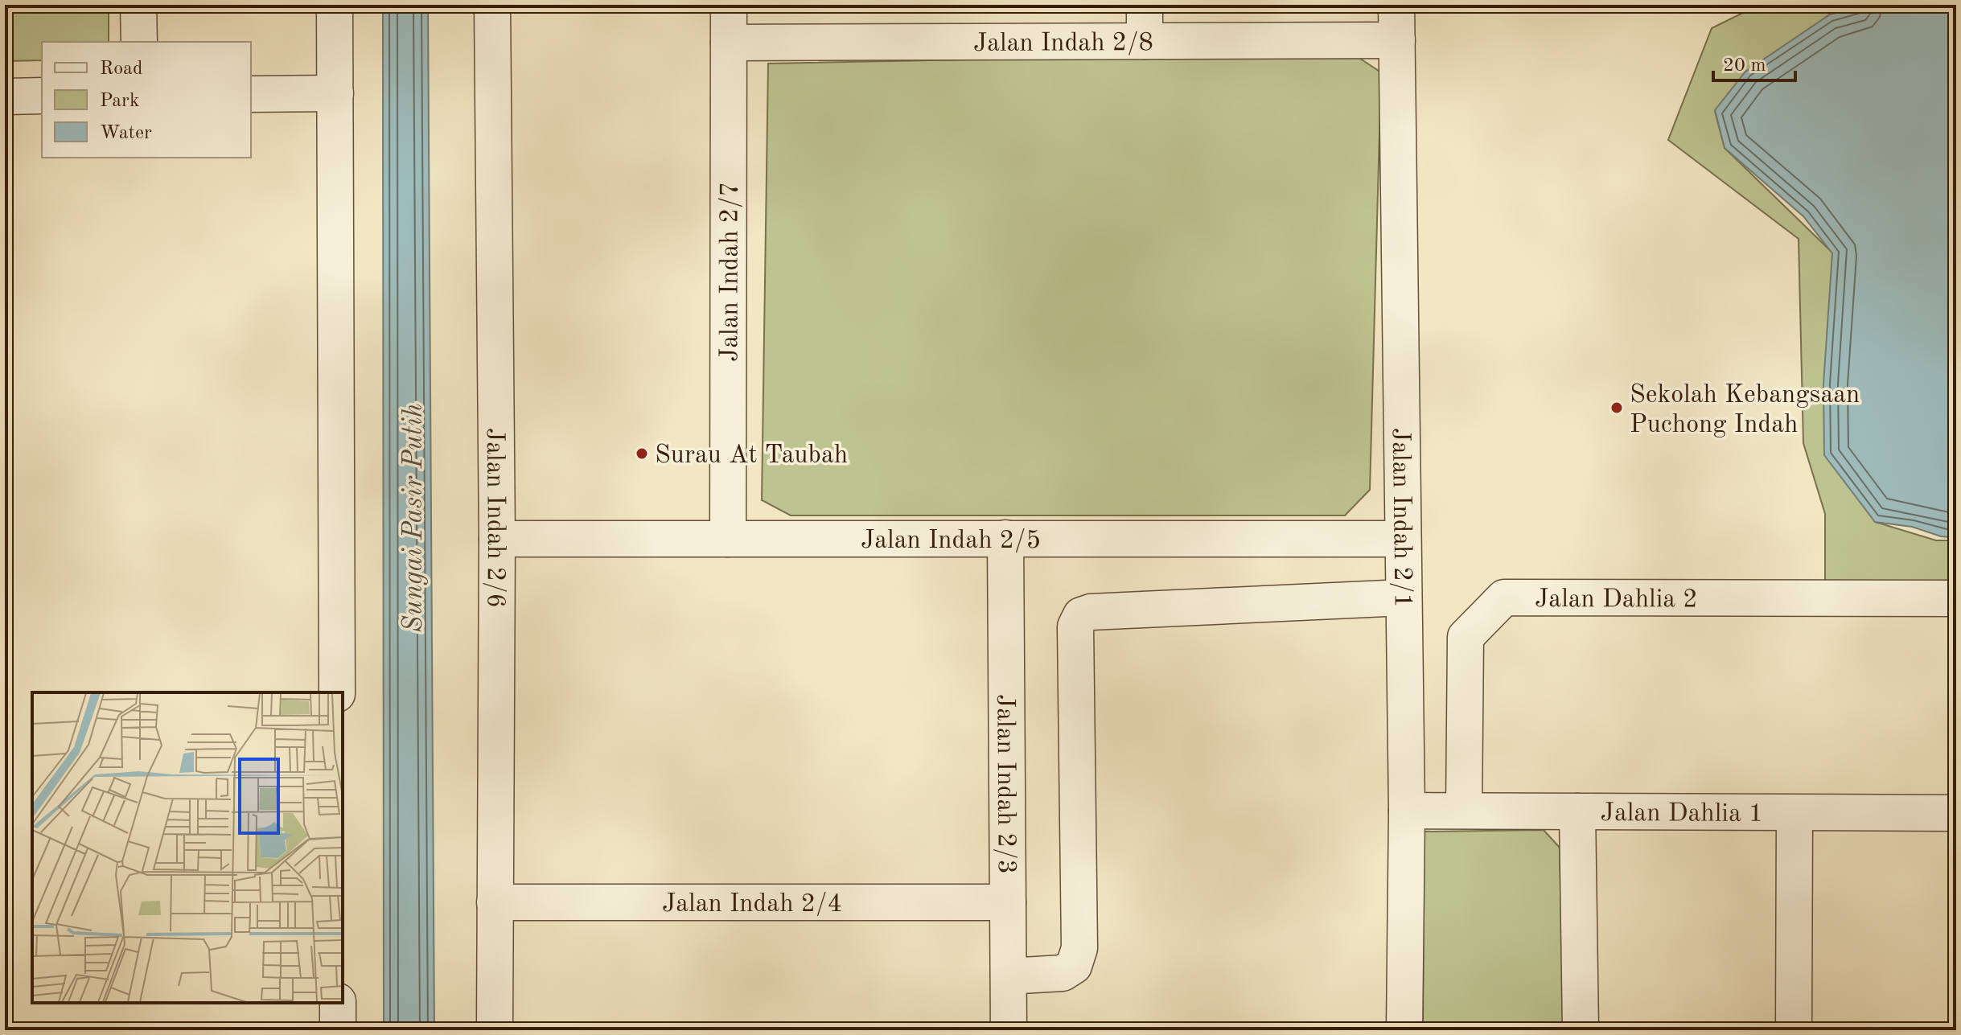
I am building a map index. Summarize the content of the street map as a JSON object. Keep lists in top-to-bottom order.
{
  "streets": {
    "street": [
      "Jalan Indah 2/8",
      "Jalan Indah 2/7",
      "Jalan Indah 2/6",
      "Jalan Indah 2/1",
      "Jalan Indah 2/5",
      "Jalan Dahlia 2",
      "Jalan Indah 2/3",
      "Jalan Dahlia 1",
      "Jalan Indah 2/4"
    ]
  },
  "crossings": [
    ["Jalan Indah 2/8", "Jalan Indah 2/7"],
    ["Jalan Indah 2/8", "Jalan Indah 2/1"],
    ["Jalan Indah 2/7", "Jalan Indah 2/5"],
    ["Jalan Indah 2/6", "Jalan Indah 2/5"],
    ["Jalan Indah 2/6", "Jalan Indah 2/4"],
    ["Jalan Indah 2/1", "Jalan Indah 2/5"],
    ["Jalan Indah 2/1", "Jalan Dahlia 1"],
    ["Jalan Indah 2/5", "Jalan Indah 2/3"],
    ["Jalan Dahlia 2", "Jalan Dahlia 1"],
    ["Jalan Indah 2/3", "Jalan Indah 2/4"]
  ],
  "water": ["Sungai Pasir Putih"],
  "places": ["Sekolah Kebangsaan Puchong Indah", "Surau At Taubah"],
  "legend": ["Road", "Park", "Water"],
  "scale_bar": "20 m"
}
